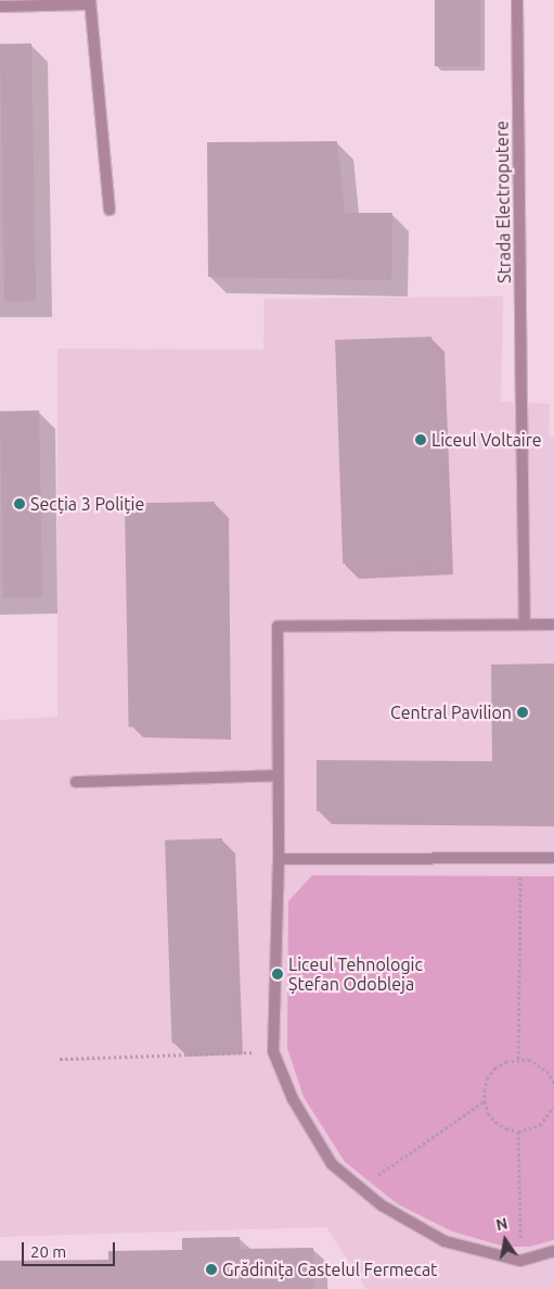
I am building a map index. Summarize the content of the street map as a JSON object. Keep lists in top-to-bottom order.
{
  "streets": {
    "street": ["Strada Electroputere"]
  },
  "places": [
    "Liceul Voltaire",
    "Secția 3 Poliție",
    "Central Pavilion",
    "Liceul Tehnologic Ștefan Odobleja",
    "Grădinița Castelul Fermecat"
  ],
  "scale_bar": "20 m",
  "north": "top"
}
